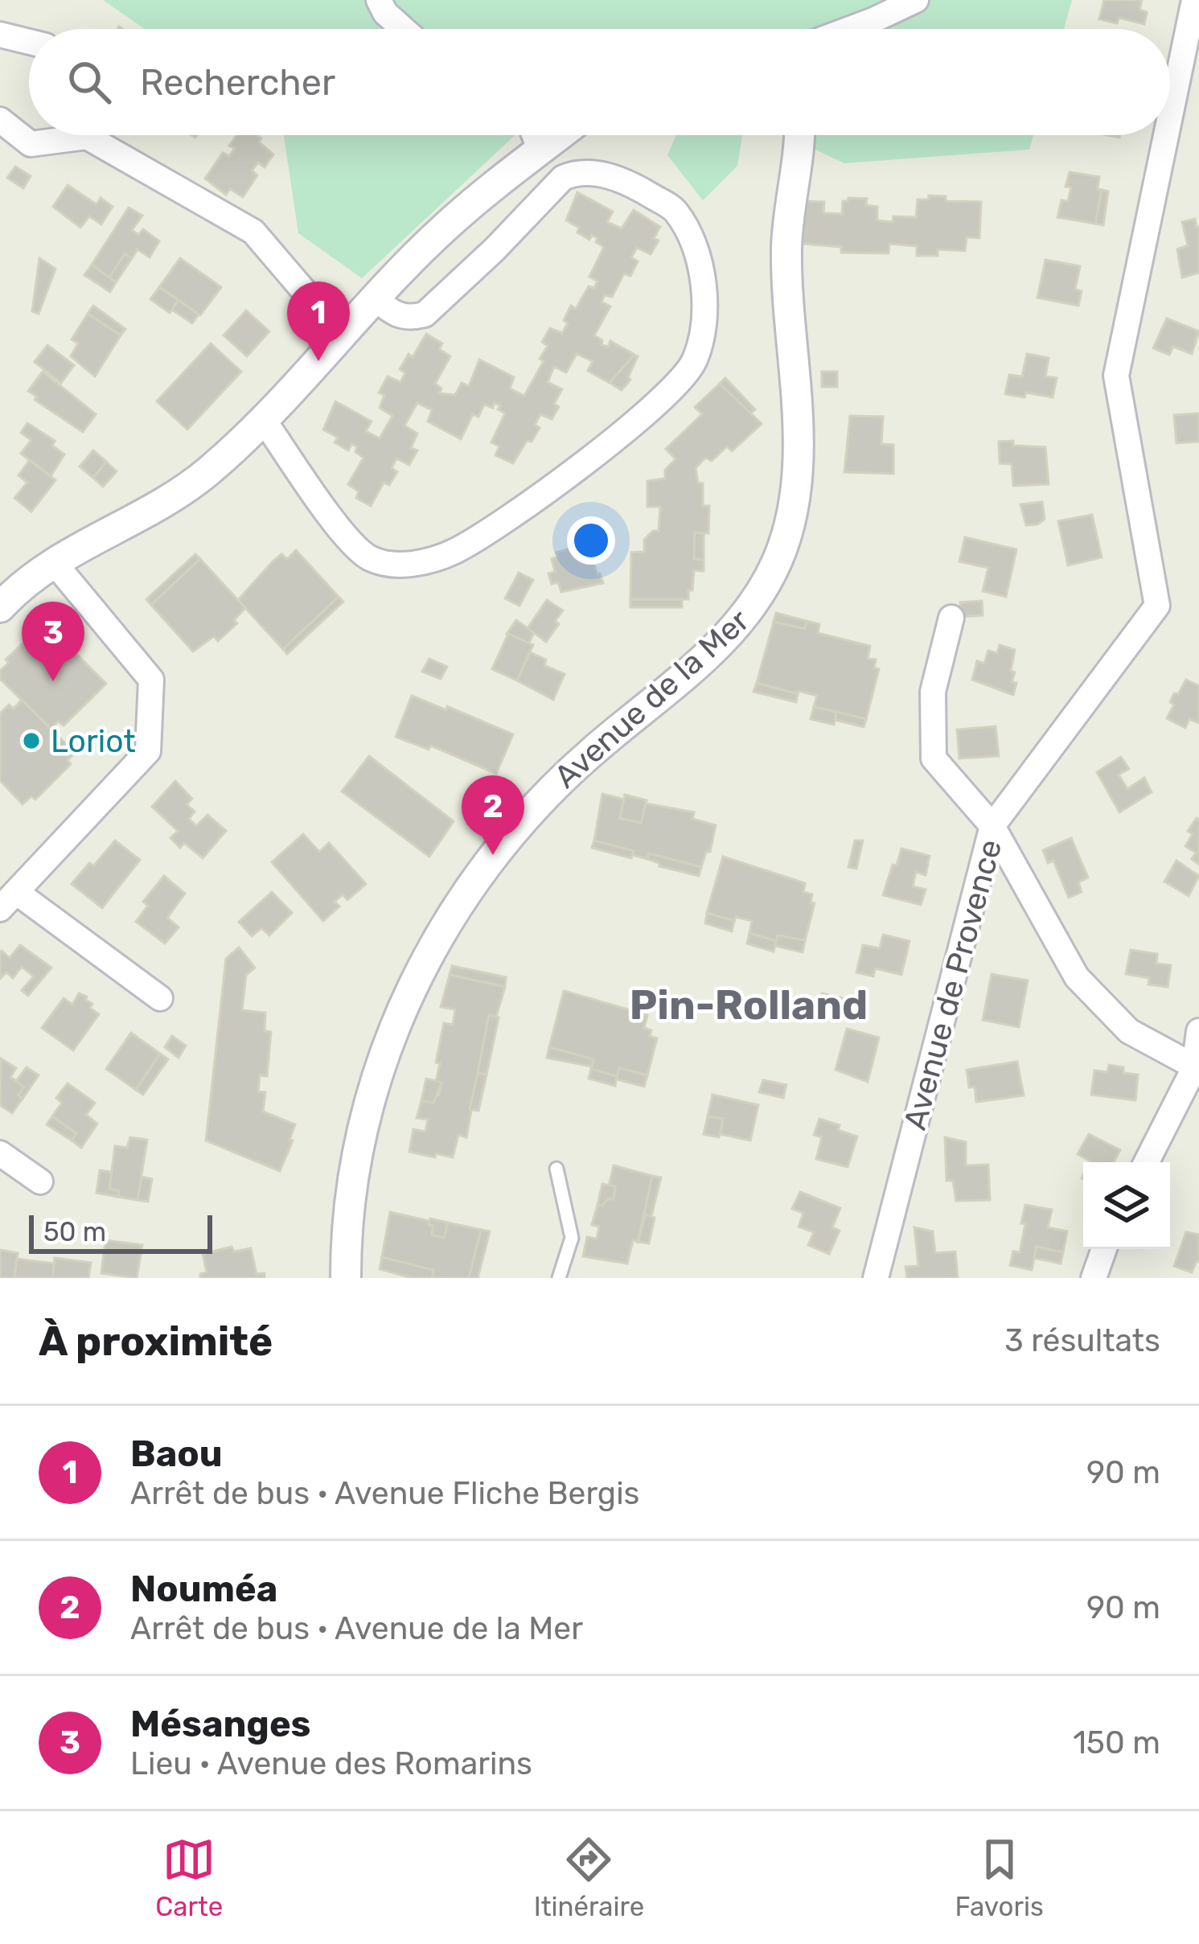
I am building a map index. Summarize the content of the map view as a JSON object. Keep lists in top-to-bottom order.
{
  "streets": {
    "street": ["Avenue de la Mer", "Avenue de Provence"]
  },
  "districts": ["Pin-Rolland"],
  "places": ["Loriot"],
  "scale_bar": "50 m",
  "page": {
    "search": "Rechercher",
    "pins": ["1", "3", "2"],
    "scale": "50 m",
    "heading": ["À proximité", "3 résultats"],
    "list": [
      {
        "mark": "1",
        "name": "Baou",
        "note": "Arrêt de bus · Avenue Fliche Bergis",
        "value": "90 m"
      },
      {
        "mark": "2",
        "name": "Nouméa",
        "note": "Arrêt de bus · Avenue de la Mer",
        "value": "90 m"
      },
      {
        "mark": "3",
        "name": "Mésanges",
        "note": "Lieu · Avenue des Romarins",
        "value": "150 m"
      }
    ],
    "nav": ["Carte", "Itinéraire", "Favoris"]
  }
}
